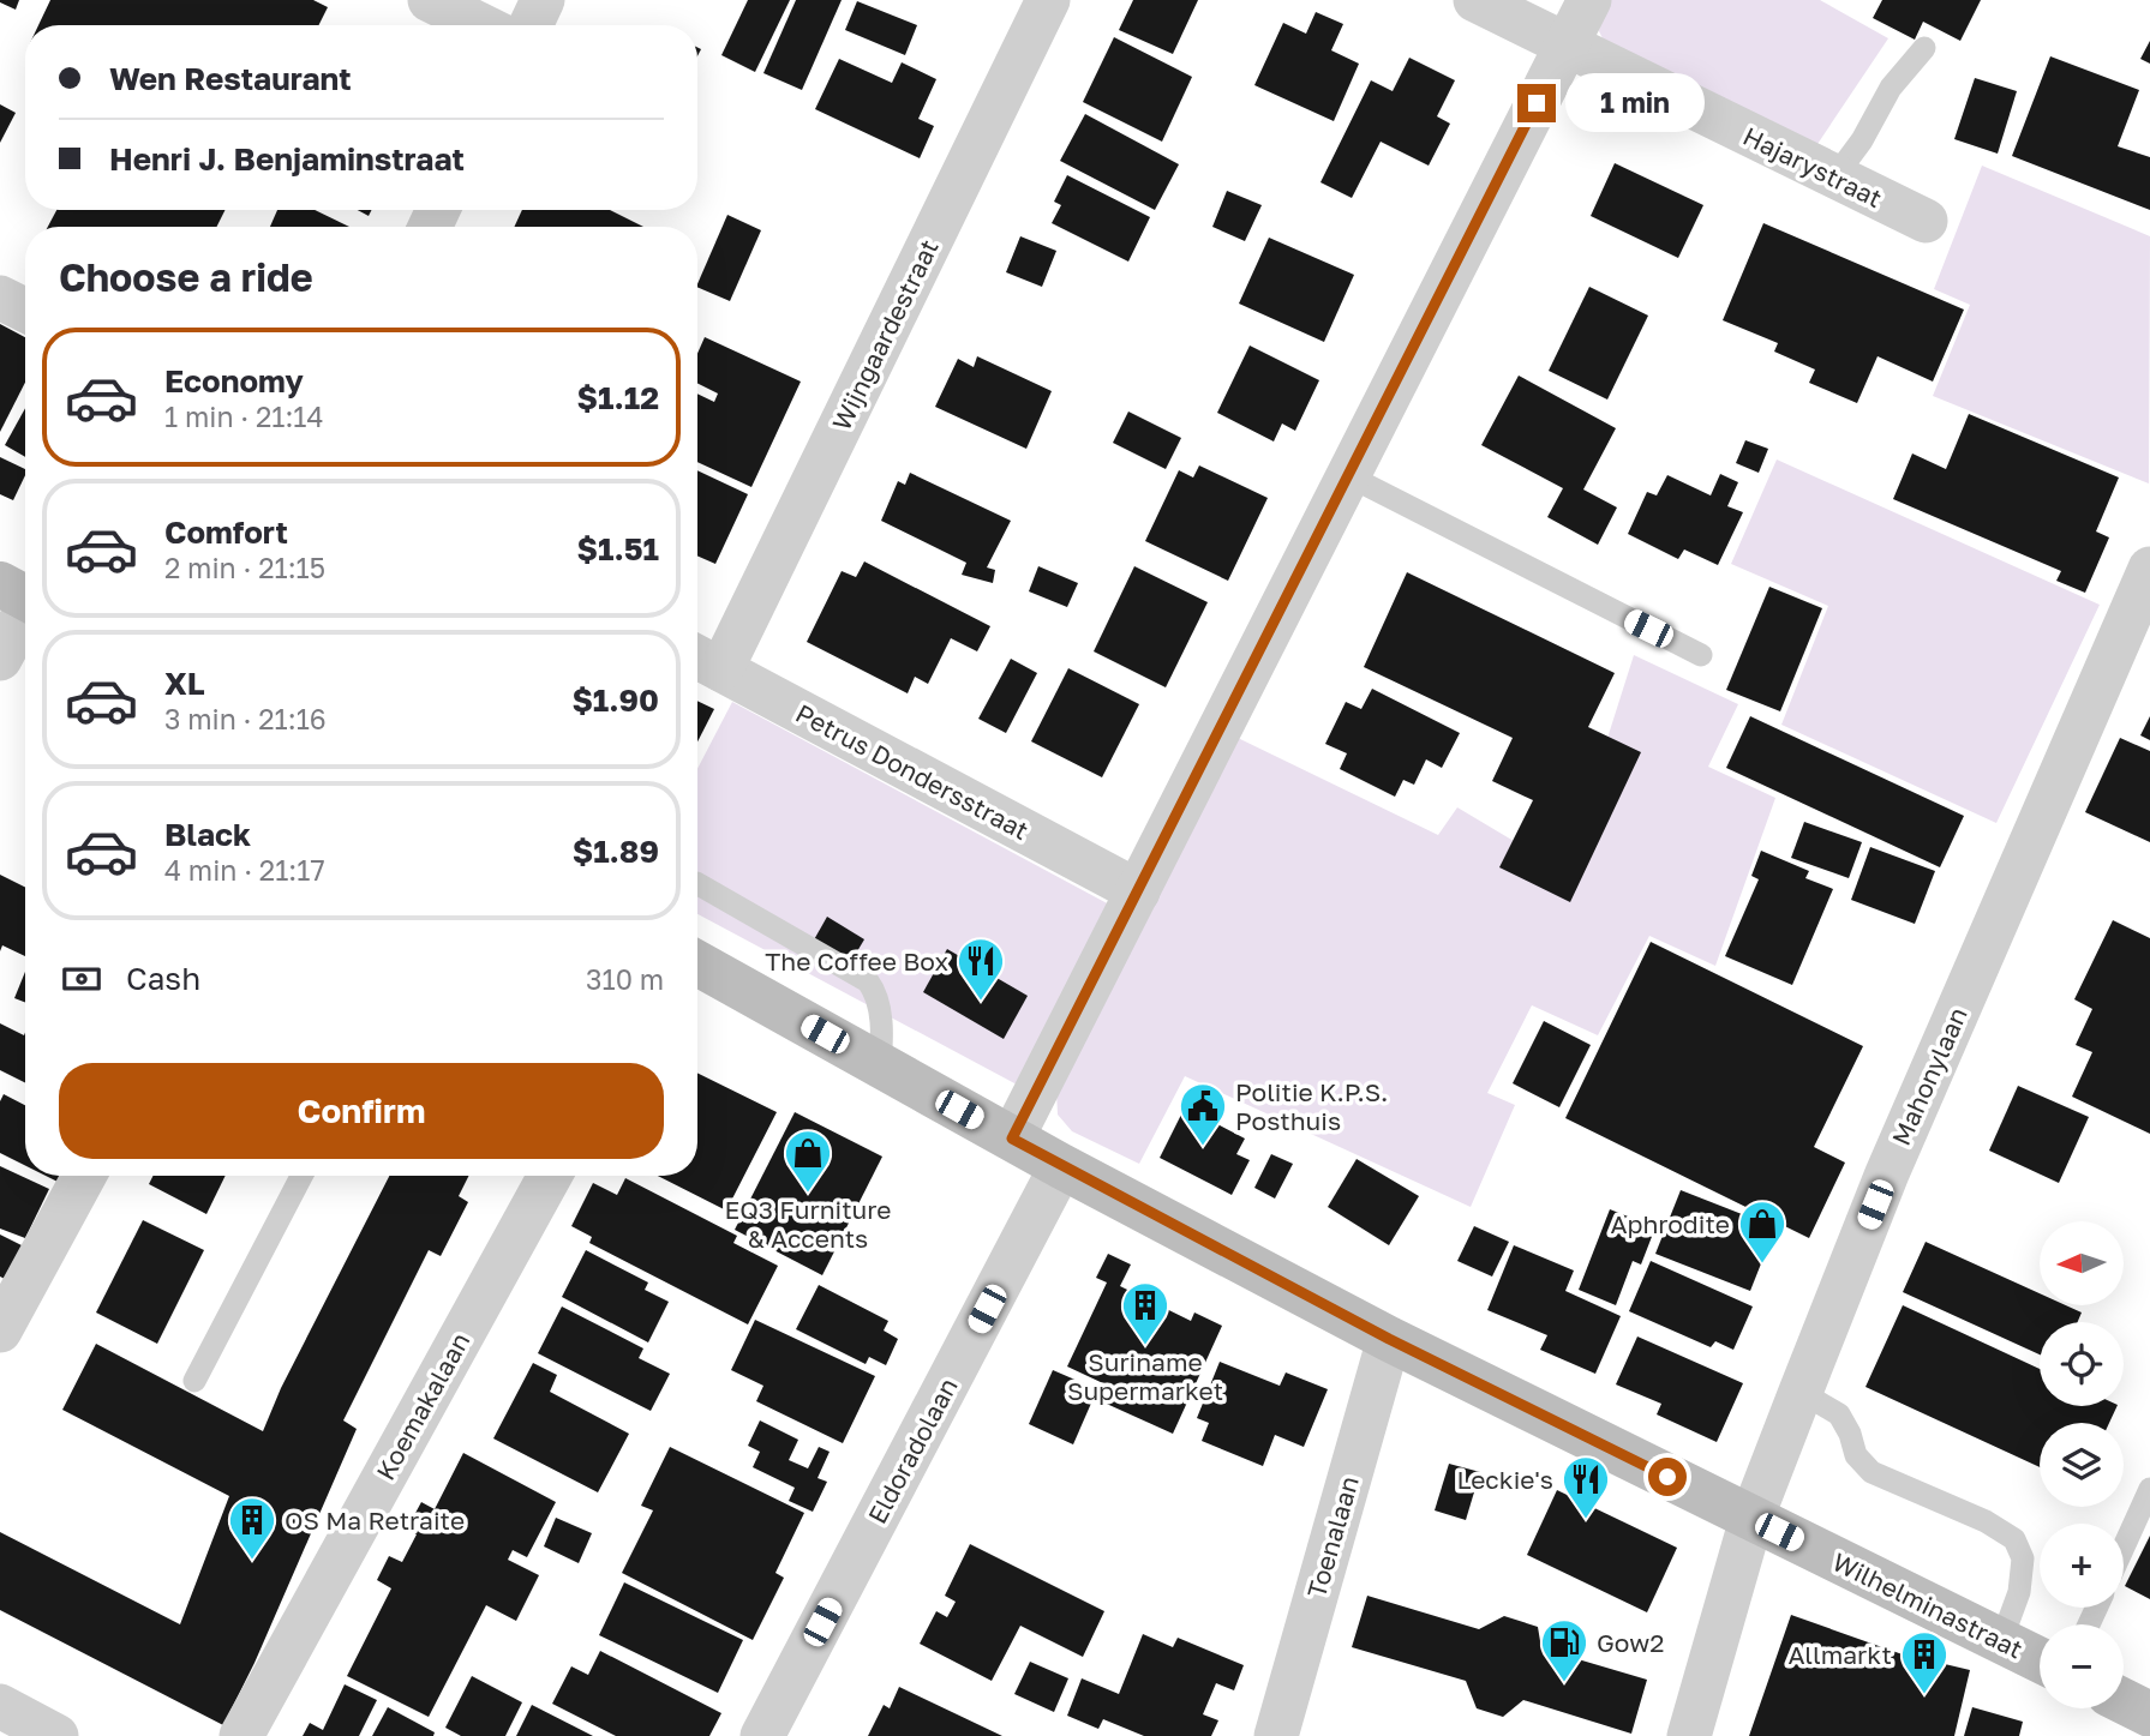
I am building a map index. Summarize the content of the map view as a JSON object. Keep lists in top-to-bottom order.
{
  "streets": {
    "street": [
      "Hajarystraat",
      "Wijngaardestraat",
      "Petrus Dondersstraat",
      "Mahonylaan",
      "Koemakalaan",
      "Eldoradolaan",
      "Toenalaan",
      "Wilhelminastraat"
    ]
  },
  "crossings": [
    ["Wijngaardestraat", "Petrus Dondersstraat"],
    ["Mahonylaan", "Wilhelminastraat"],
    ["Eldoradolaan", "Wilhelminastraat"],
    ["Toenalaan", "Wilhelminastraat"]
  ],
  "places": {
    "restaurant": ["The Coffee Box", "Leckie's"],
    "public building": ["Politie K.P.S. Posthuis"],
    "shop": ["EQ3 Furniture & Accents", "Aphrodite"],
    "building": ["Suriname Supermarket", "OS Ma Retraite", "Allmarkt"],
    "fuel station": ["Gow2"]
  },
  "north": "left",
  "page": {
    "banner": ["Wen Restaurant", "Henri J. Benjaminstraat"],
    "bubble": "1 min",
    "heading": "Choose a ride",
    "list": [
      {
        "name": "Economy",
        "note": "1 min · 21:14",
        "value": "$1.12"
      },
      {
        "name": "Comfort",
        "note": "2 min · 21:15",
        "value": "$1.51"
      },
      {
        "name": "XL",
        "note": "3 min · 21:16",
        "value": "$1.90"
      },
      {
        "name": "Black",
        "note": "4 min · 21:17",
        "value": "$1.89"
      }
    ],
    "pay": ["Cash", "310 m"],
    "buttons": "Confirm",
    "map_buttons": ["+", "−"]
  }
}
